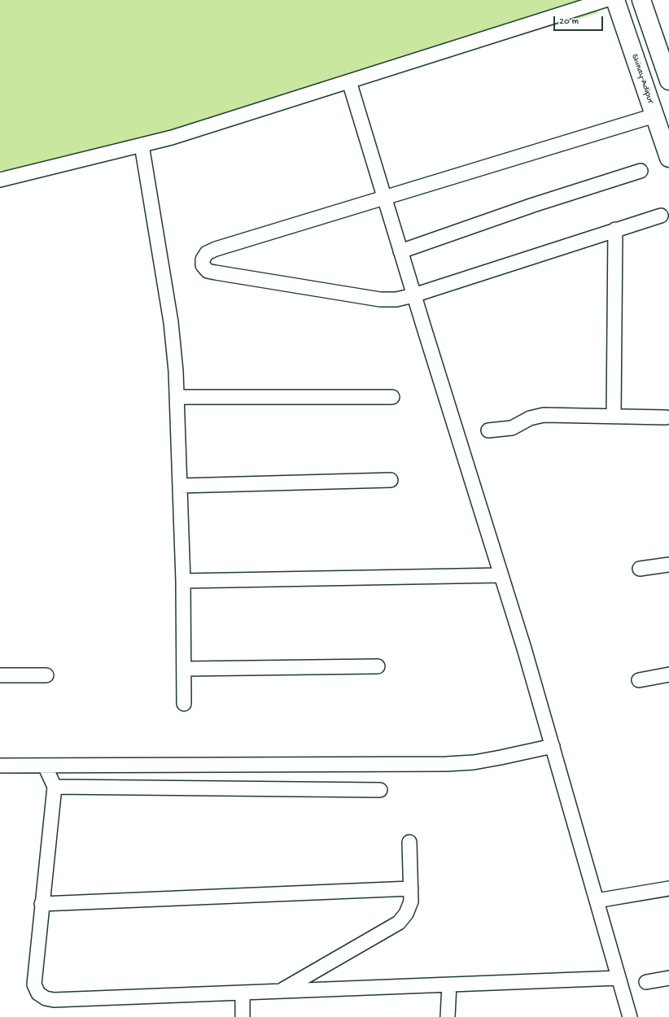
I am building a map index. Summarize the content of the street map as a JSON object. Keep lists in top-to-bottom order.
{
  "streets": {
    "main road": ["Shinay-Adipur"]
  },
  "scale_bar": "20 m"
}
